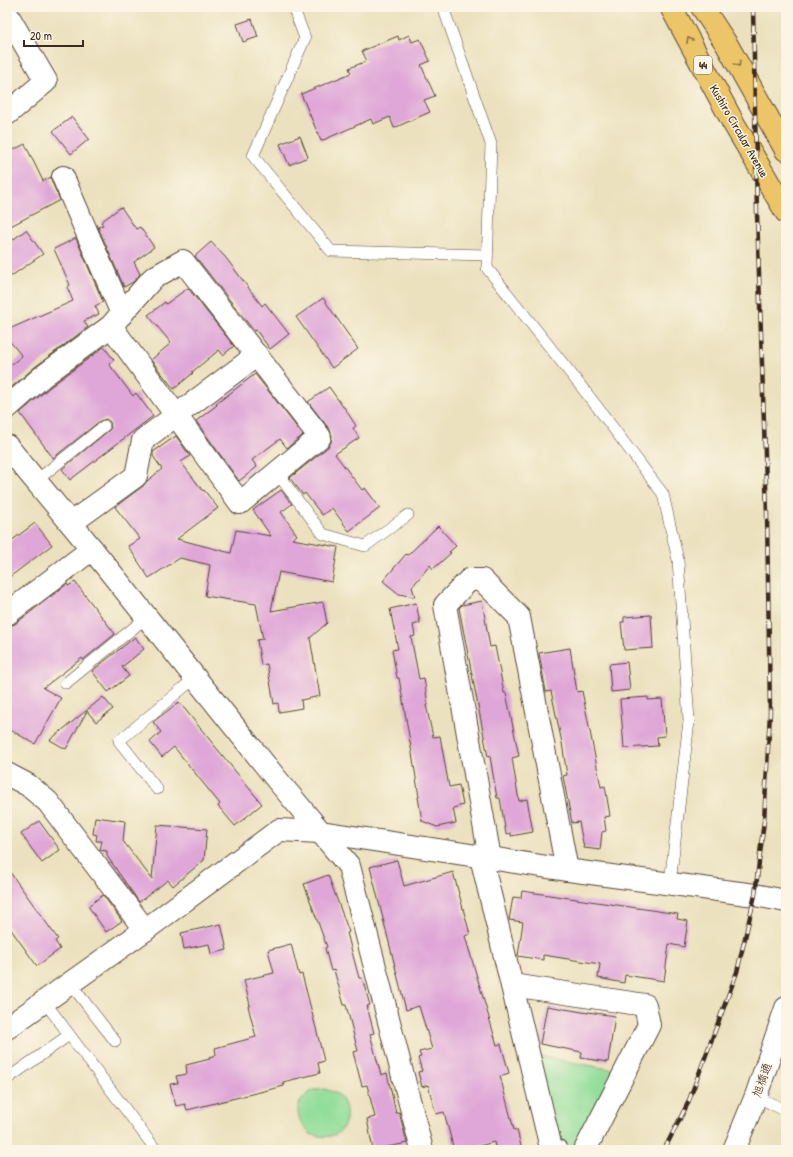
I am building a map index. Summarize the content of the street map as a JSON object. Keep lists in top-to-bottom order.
{
  "streets": {
    "highway": ["44", "Kushiro Circular Avenue"],
    "street": ["旭橋通"]
  },
  "scale_bar": "20 m"
}
